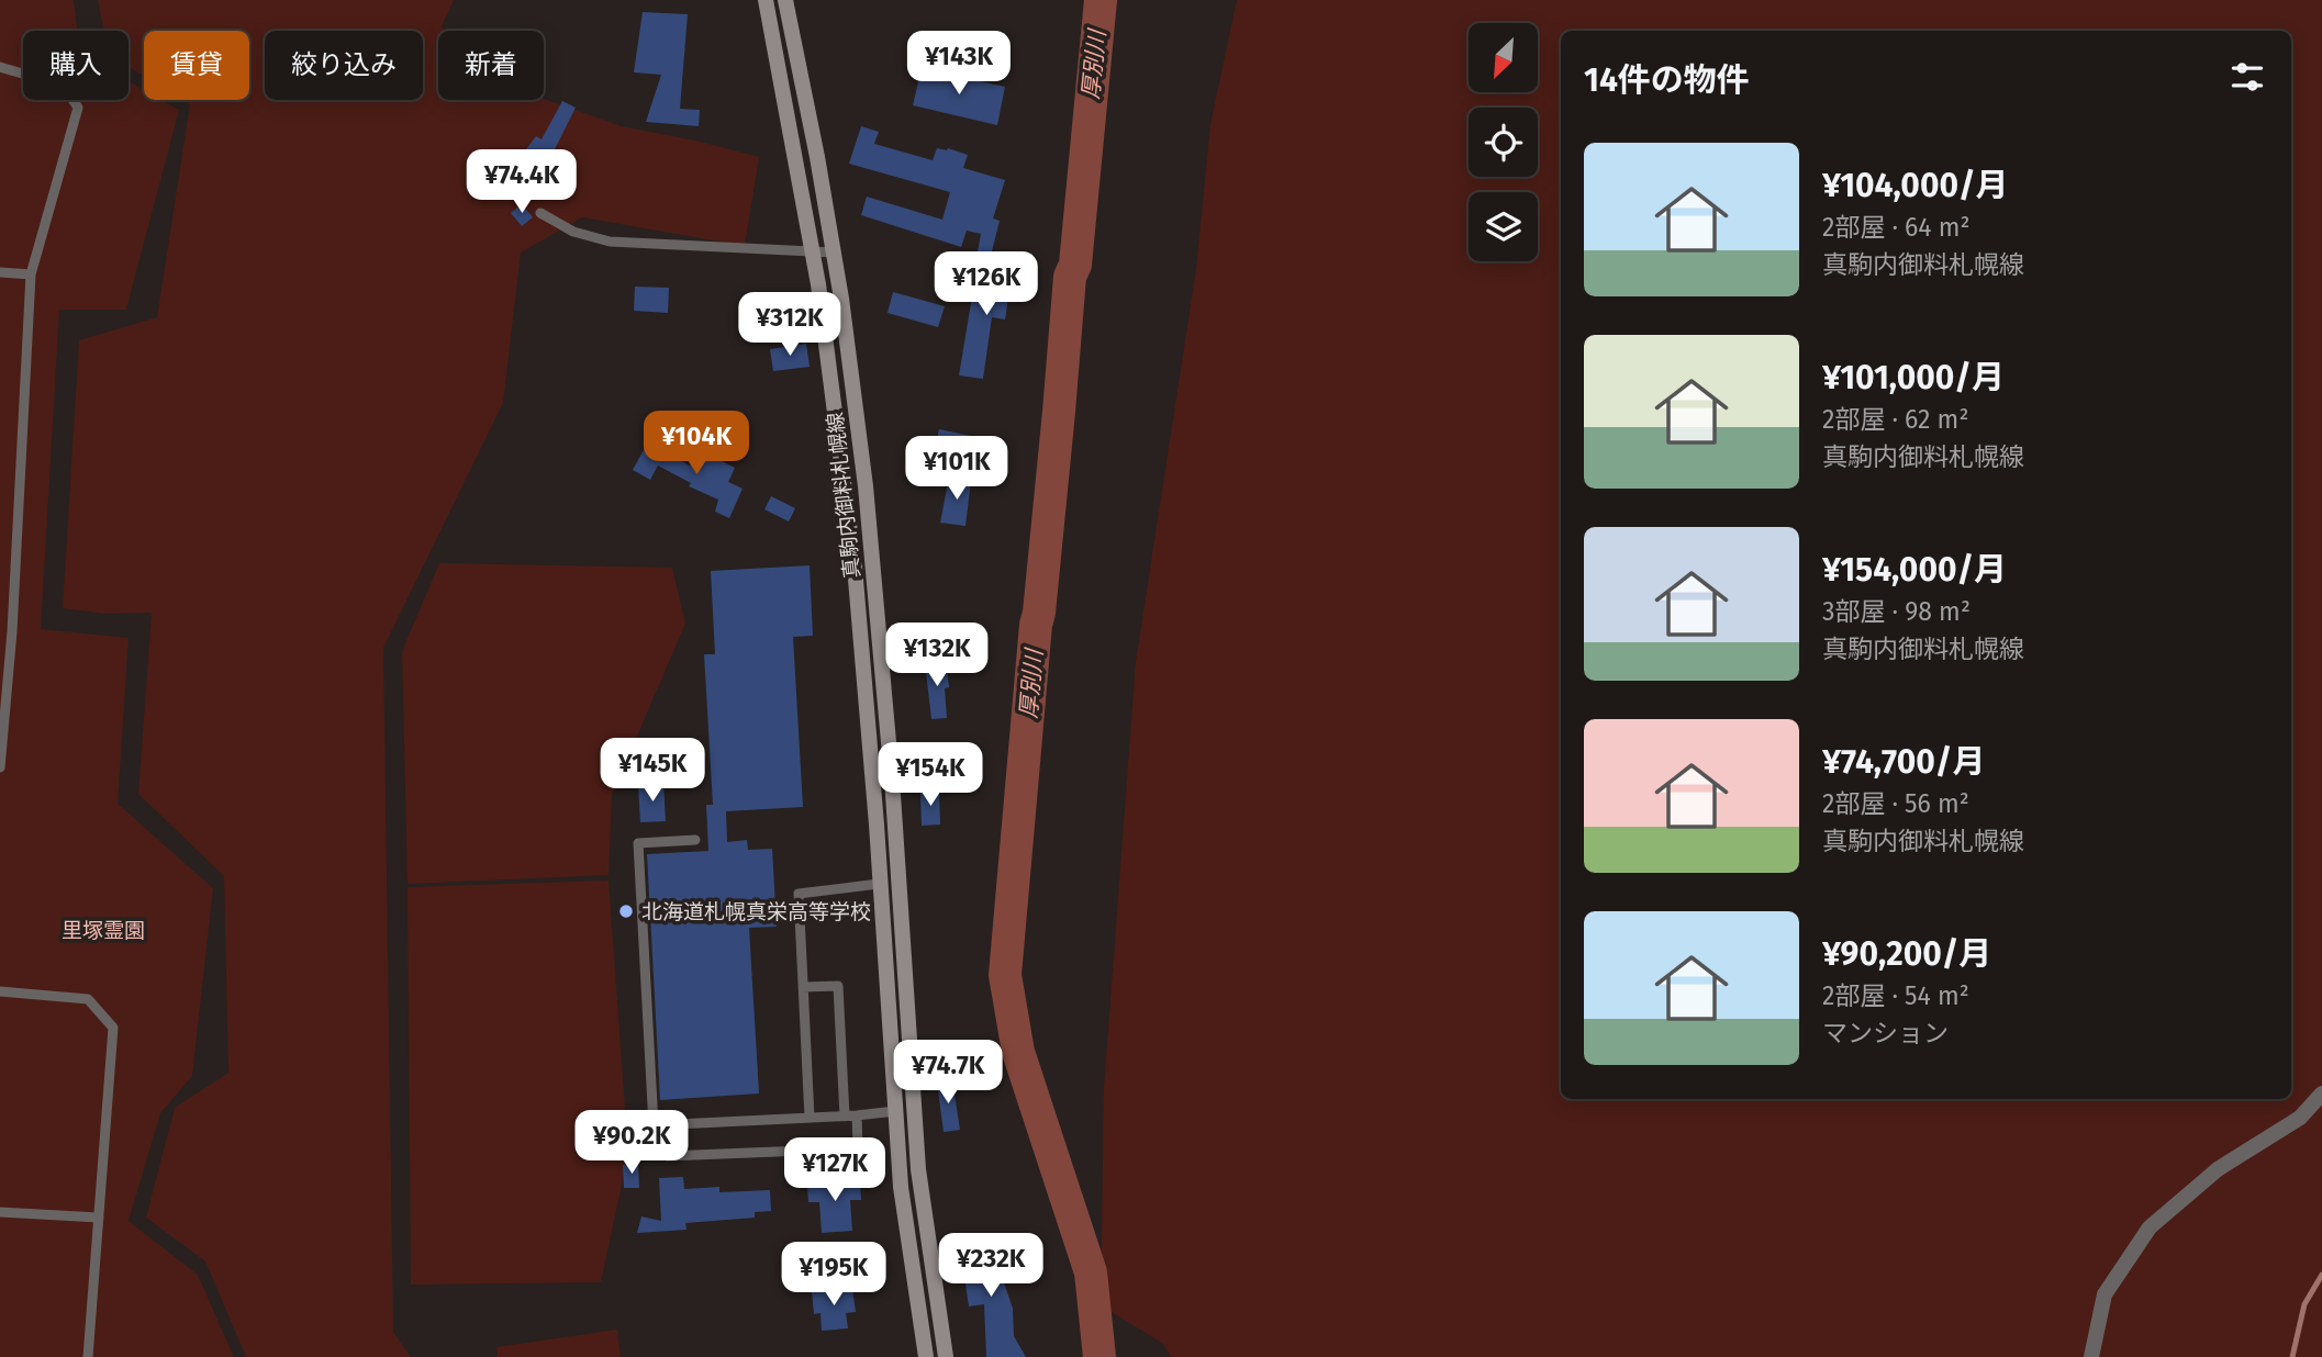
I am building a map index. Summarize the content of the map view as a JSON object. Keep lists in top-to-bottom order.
{
  "streets": {
    "main road": ["真駒内御料札幌線"]
  },
  "water": ["厚別川"],
  "parks": ["里塚霊園"],
  "places": ["北海道札幌真栄高等学校"],
  "north": "bottom left",
  "page": {
    "price": [
      "¥143K",
      "¥74.4K",
      "¥126K",
      "¥312K",
      "¥104K",
      "¥101K",
      "¥132K",
      "¥145K",
      "¥154K",
      "¥74.7K",
      "¥90.2K",
      "¥127K",
      "¥232K",
      "¥195K"
    ],
    "chip": [
      "購入",
      "賃貸",
      "絞り込み",
      "新着"
    ],
    "heading": "14件の物件",
    "list": [
      {
        "name": "¥104,000/月",
        "note": "2部屋 · 64 m² · 真駒内御料札幌線"
      },
      {
        "name": "¥101,000/月",
        "note": "2部屋 · 62 m² · 真駒内御料札幌線"
      },
      {
        "name": "¥154,000/月",
        "note": "3部屋 · 98 m² · 真駒内御料札幌線"
      },
      {
        "name": "¥74,700/月",
        "note": "2部屋 · 56 m² · 真駒内御料札幌線"
      },
      {
        "name": "¥90,200/月",
        "note": "2部屋 · 54 m² · マンション"
      }
    ]
  }
}
